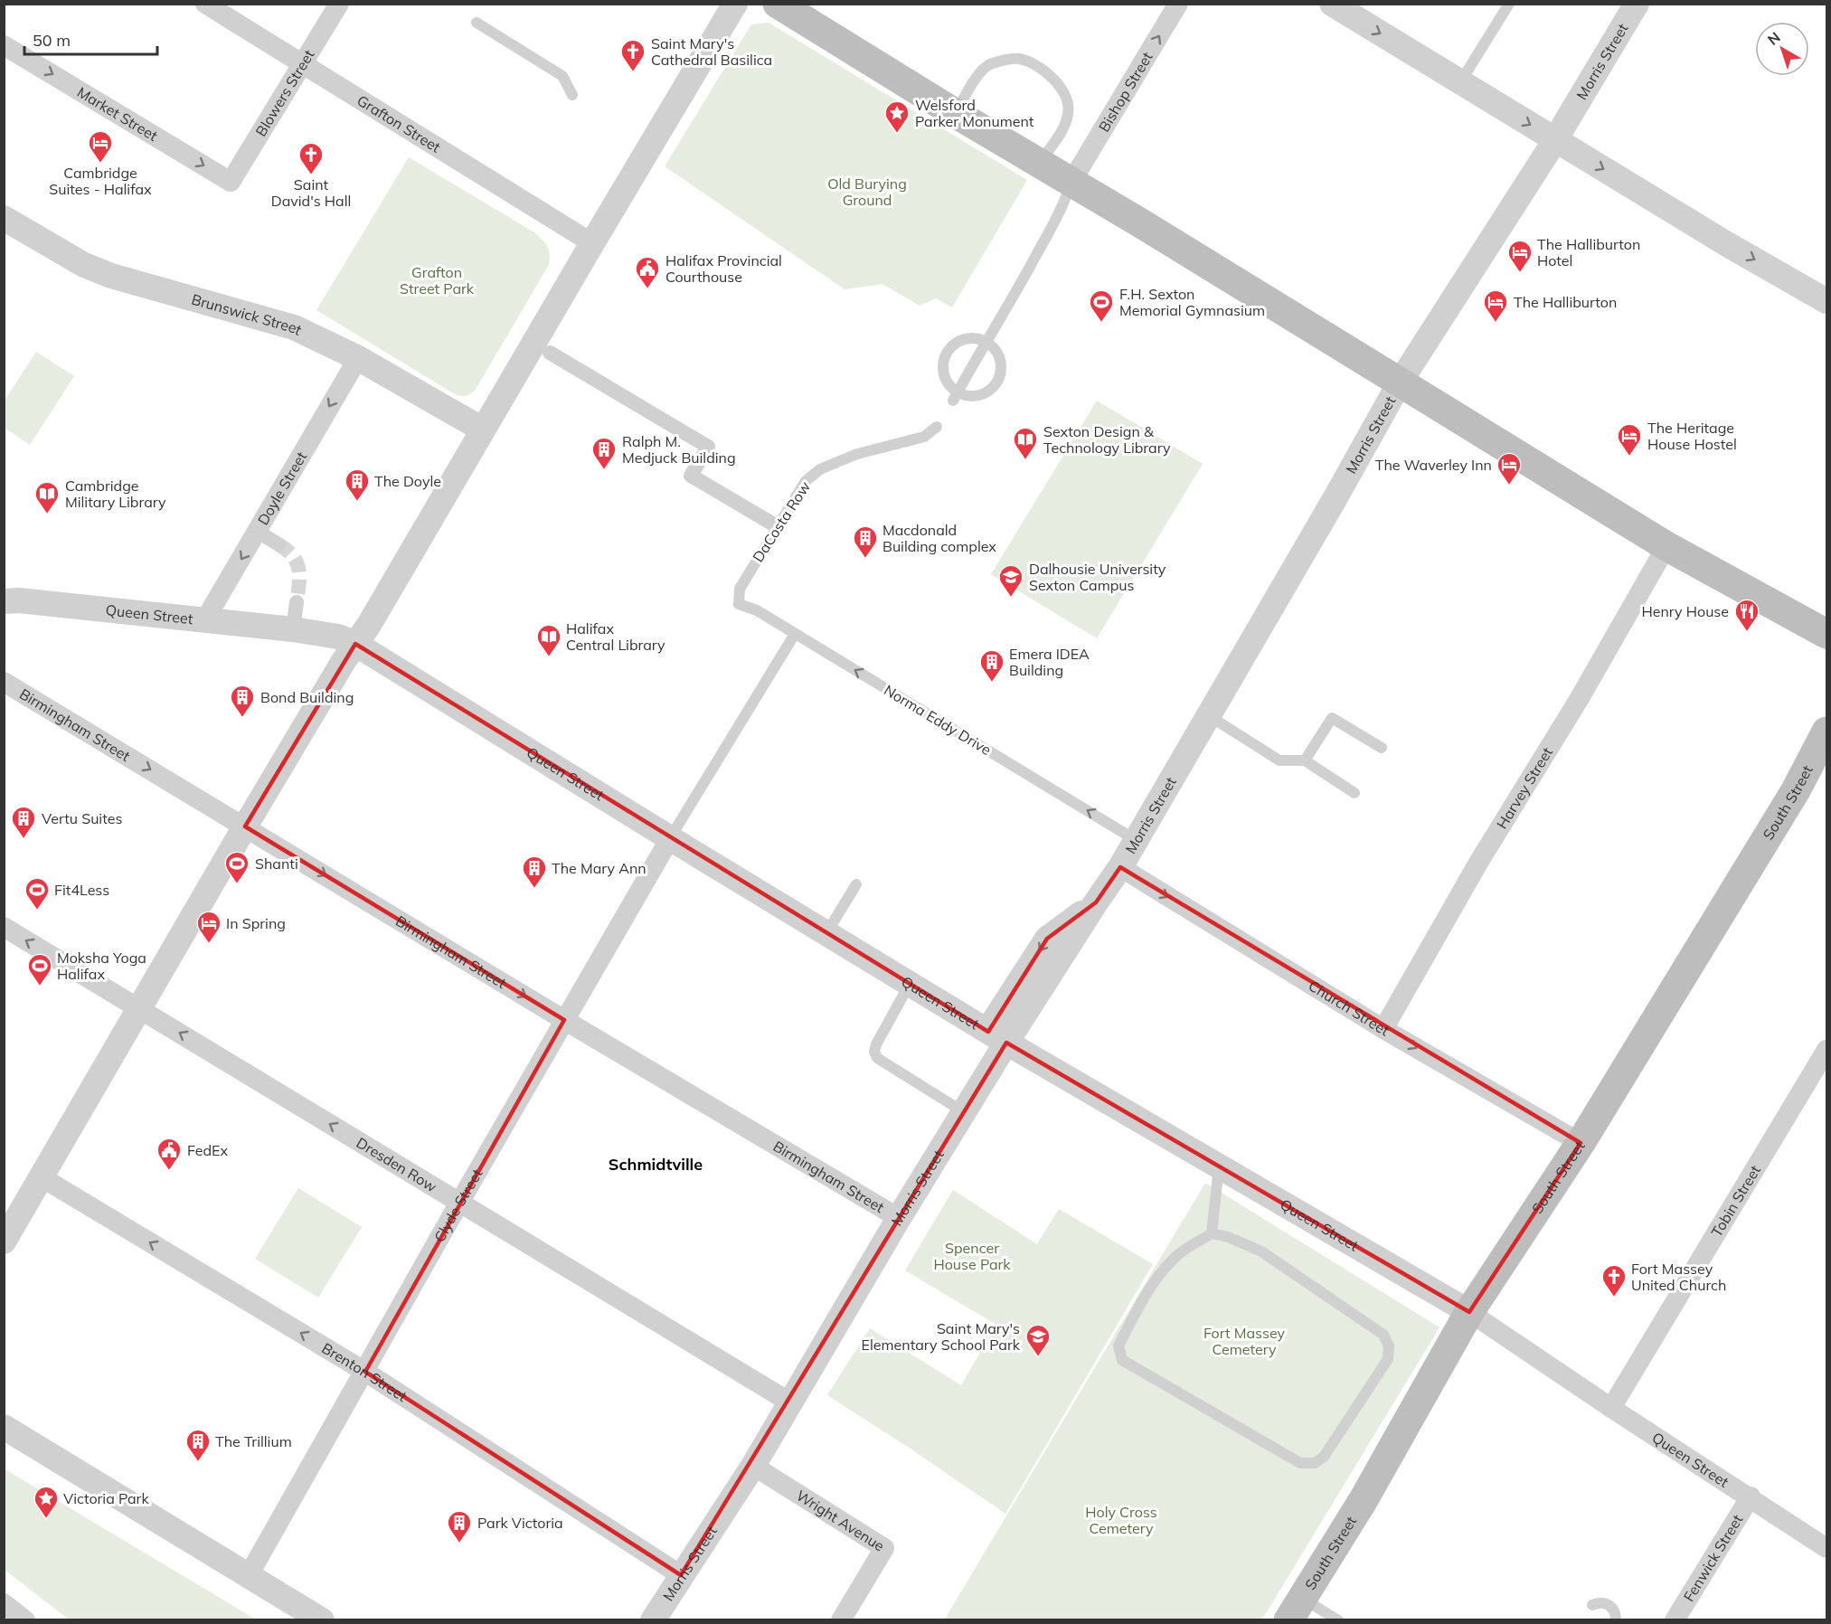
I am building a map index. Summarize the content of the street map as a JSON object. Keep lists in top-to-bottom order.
{
  "streets": {
    "main road": ["South Street"],
    "street": [
      "Morris Street",
      "Blowers Street",
      "Bishop Street",
      "Market Street",
      "Grafton Street",
      "Brunswick Street",
      "Doyle Street",
      "Queen Street",
      "Birmingham Street",
      "Harvey Street",
      "Church Street",
      "Dresden Row",
      "Tobin Street",
      "Clyde Street",
      "Brenton Street",
      "Wright Avenue",
      "Fenwick Street"
    ],
    "lane": ["DaCosta Row", "Norma Eddy Drive"]
  },
  "crossings": [
    ["Morris Street", "Queen Street"],
    ["Morris Street", "Norma Eddy Drive"],
    ["Morris Street", "Birmingham Street"],
    ["Morris Street", "Church Street"],
    ["Morris Street", "Dresden Row"],
    ["Morris Street", "Brenton Street"],
    ["Morris Street", "Wright Avenue"],
    ["Blowers Street", "Market Street"],
    ["Blowers Street", "Grafton Street"],
    ["Brunswick Street", "Doyle Street"],
    ["Doyle Street", "Queen Street"],
    ["DaCosta Row", "Norma Eddy Drive"],
    ["Queen Street", "South Street"],
    ["Queen Street", "Tobin Street"],
    ["Queen Street", "Clyde Street"],
    ["Queen Street", "Fenwick Street"],
    ["Birmingham Street", "Clyde Street"],
    ["Harvey Street", "Church Street"],
    ["South Street", "Church Street"],
    ["Dresden Row", "Clyde Street"],
    ["Clyde Street", "Brenton Street"]
  ],
  "one_way": [
    "Bishop Street",
    "Market Street",
    "Norma Eddy Drive",
    "Birmingham Street",
    "Church Street",
    "Dresden Row",
    "Brenton Street"
  ],
  "districts": ["Schmidtville"],
  "parks": [
    "Old Burying Ground",
    "Grafton Street Park",
    "Spencer House Park",
    "Fort Massey Cemetery",
    "Holy Cross Cemetery"
  ],
  "places": {
    "church": ["Saint Mary's Cathedral Basilica", "Saint David's Hall", "Fort Massey United Church"],
    "place": ["Welsford Parker Monument", "Victoria Park"],
    "hotel": [
      "Cambridge Suites - Halifax",
      "The Halliburton Hotel",
      "The Halliburton",
      "The Heritage House Hostel",
      "The Waverley Inn",
      "In Spring"
    ],
    "public building": ["Halifax Provincial Courthouse", "FedEx"],
    "sports": [
      "F.H. Sexton Memorial Gymnasium",
      "Shanti",
      "Fit4Less",
      "Moksha Yoga Halifax"
    ],
    "library": ["Sexton Design & Technology Library", "Cambridge Military Library", "Halifax Central Library"],
    "building": [
      "Ralph M. Medjuck Building",
      "The Doyle",
      "Macdonald Building complex",
      "Emera IDEA Building",
      "Bond Building",
      "Vertu Suites",
      "The Mary Ann",
      "The Trillium",
      "Park Victoria"
    ],
    "school or university": ["Dalhousie University Sexton Campus", "Saint Mary's Elementary School Park"],
    "restaurant": ["Henry House"]
  },
  "scale_bar": "50 m",
  "north": "top left"
}
